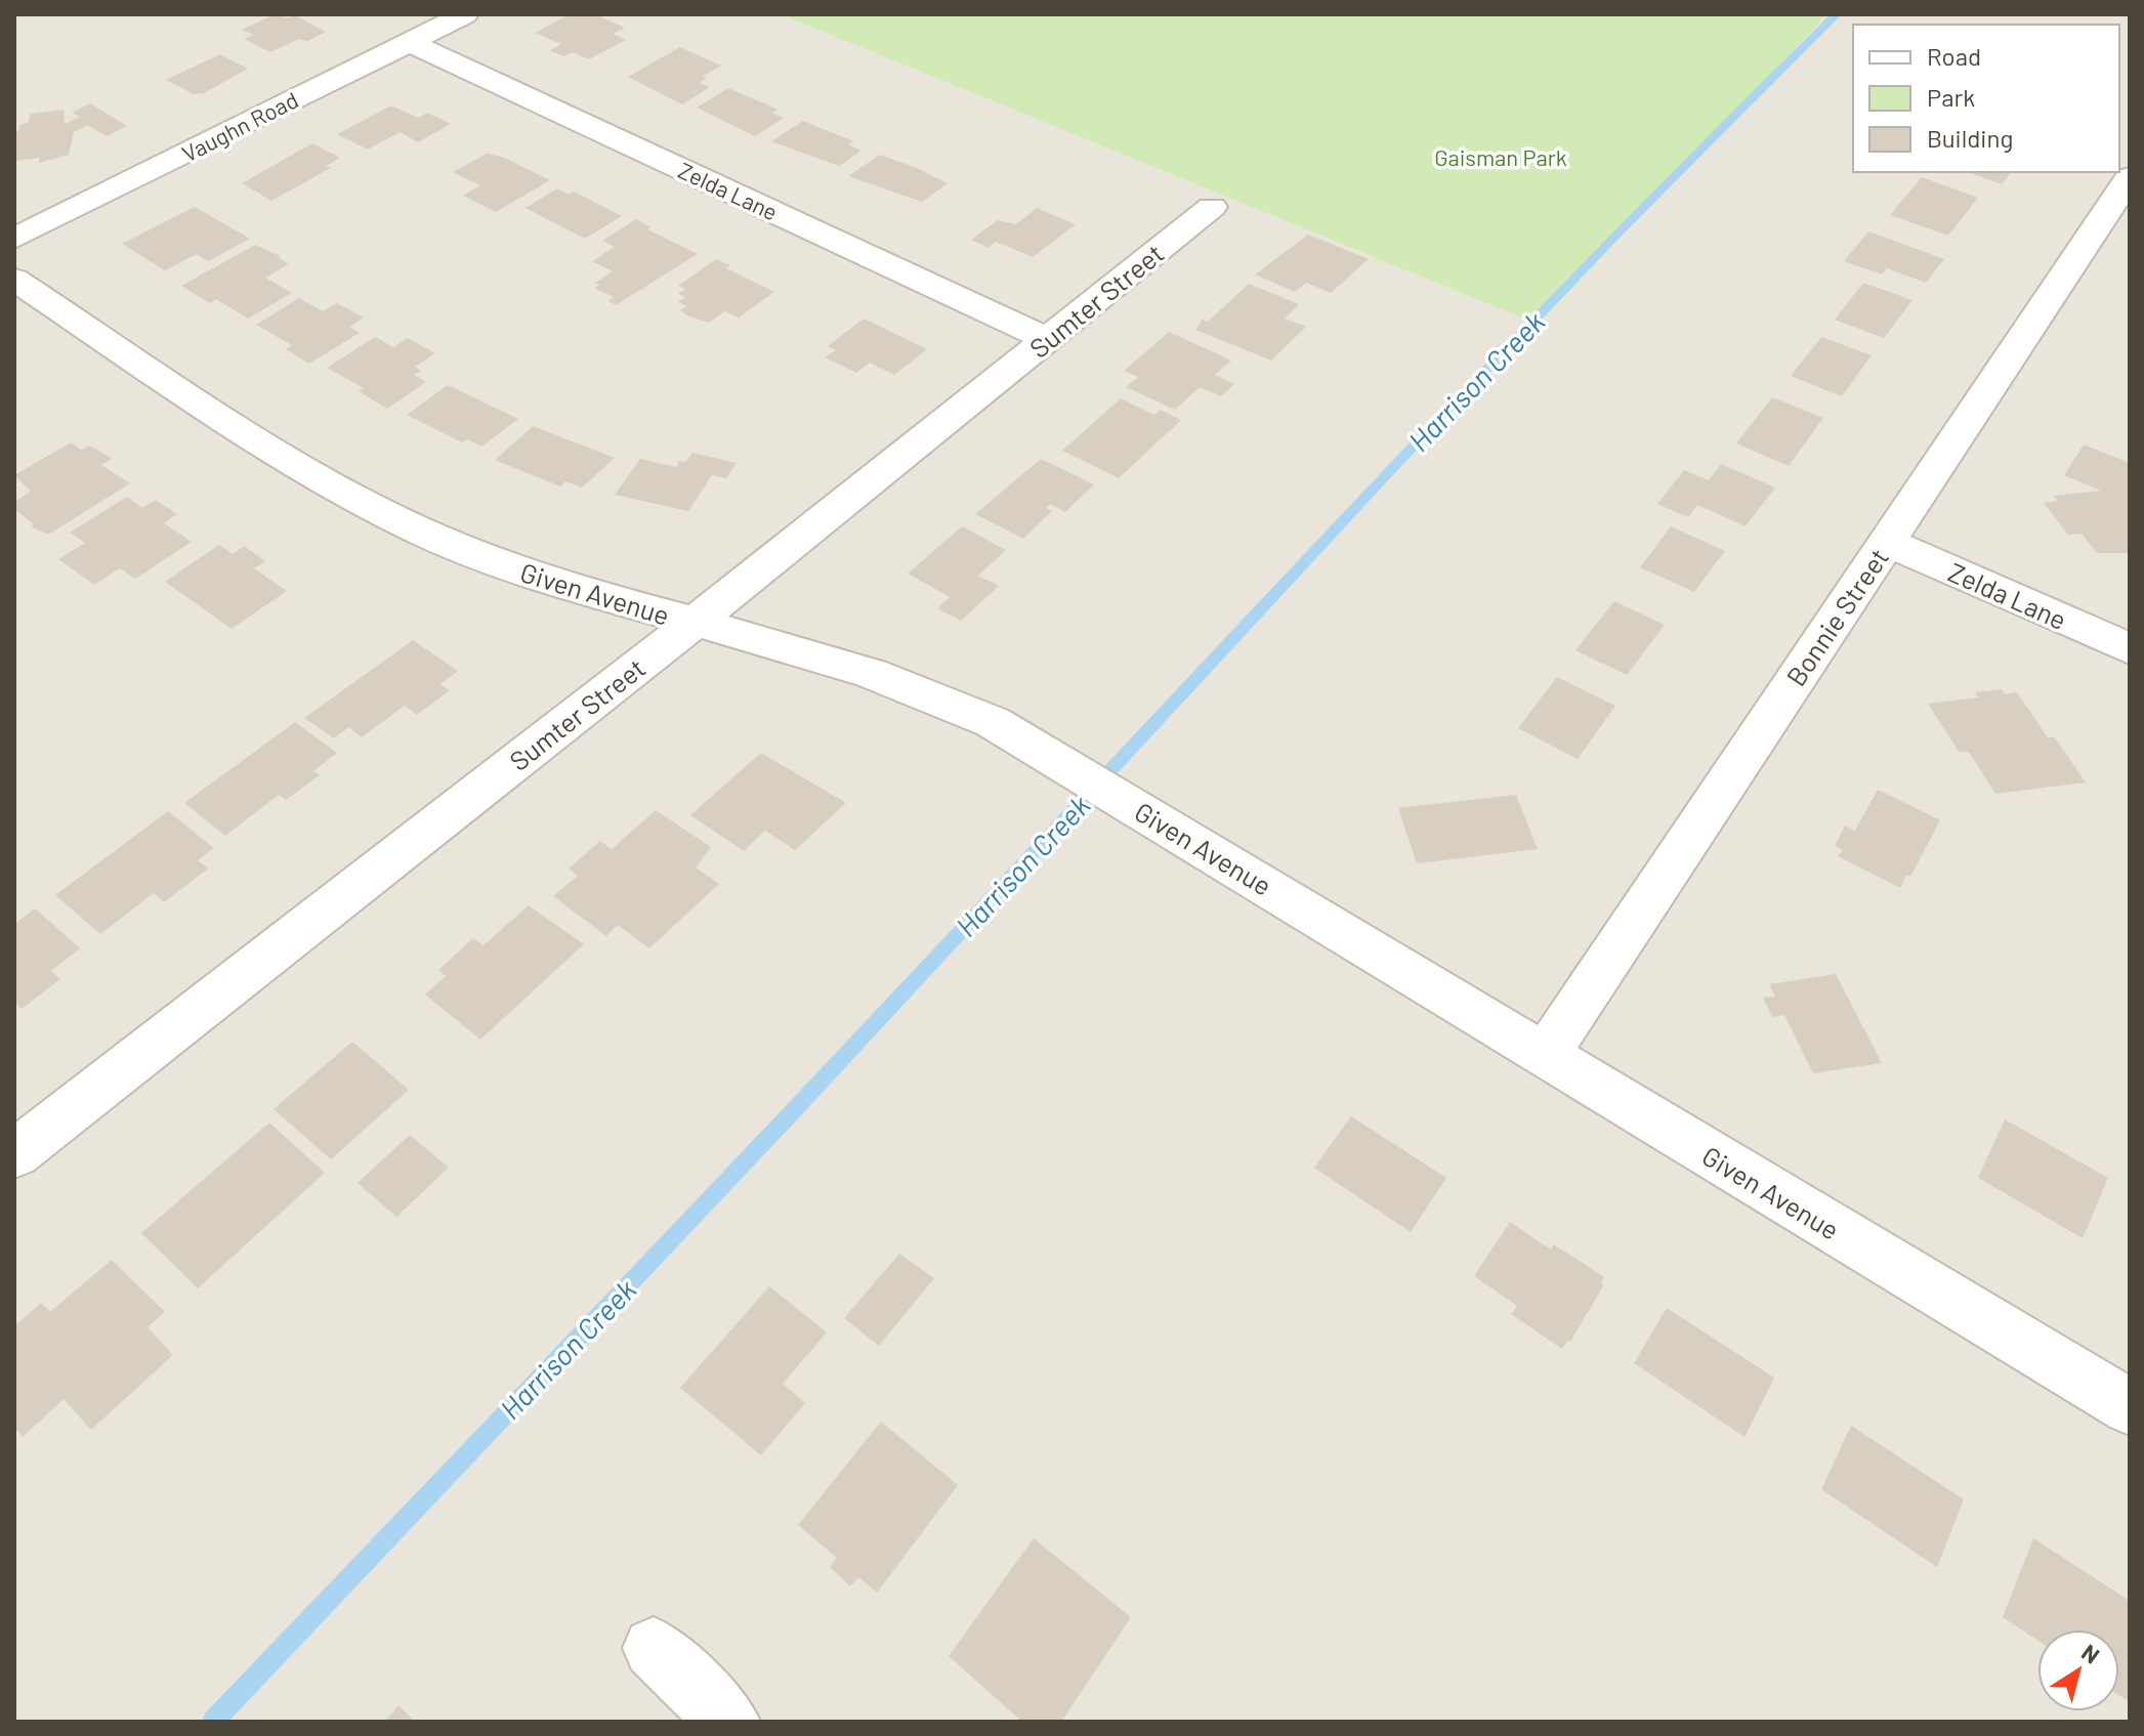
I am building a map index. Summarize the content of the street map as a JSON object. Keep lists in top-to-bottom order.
{
  "streets": {
    "street": [
      "Vaughn Road",
      "Zelda Lane",
      "Sumter Street",
      "Given Avenue",
      "Bonnie Street"
    ]
  },
  "crossings": [
    ["Vaughn Road", "Zelda Lane"],
    ["Zelda Lane", "Sumter Street"],
    ["Zelda Lane", "Bonnie Street"],
    ["Sumter Street", "Given Avenue"],
    ["Given Avenue", "Bonnie Street"]
  ],
  "water": ["Harrison Creek"],
  "parks": ["Gaisman Park"],
  "legend": ["Road", "Park", "Building"],
  "north": "top right"
}
